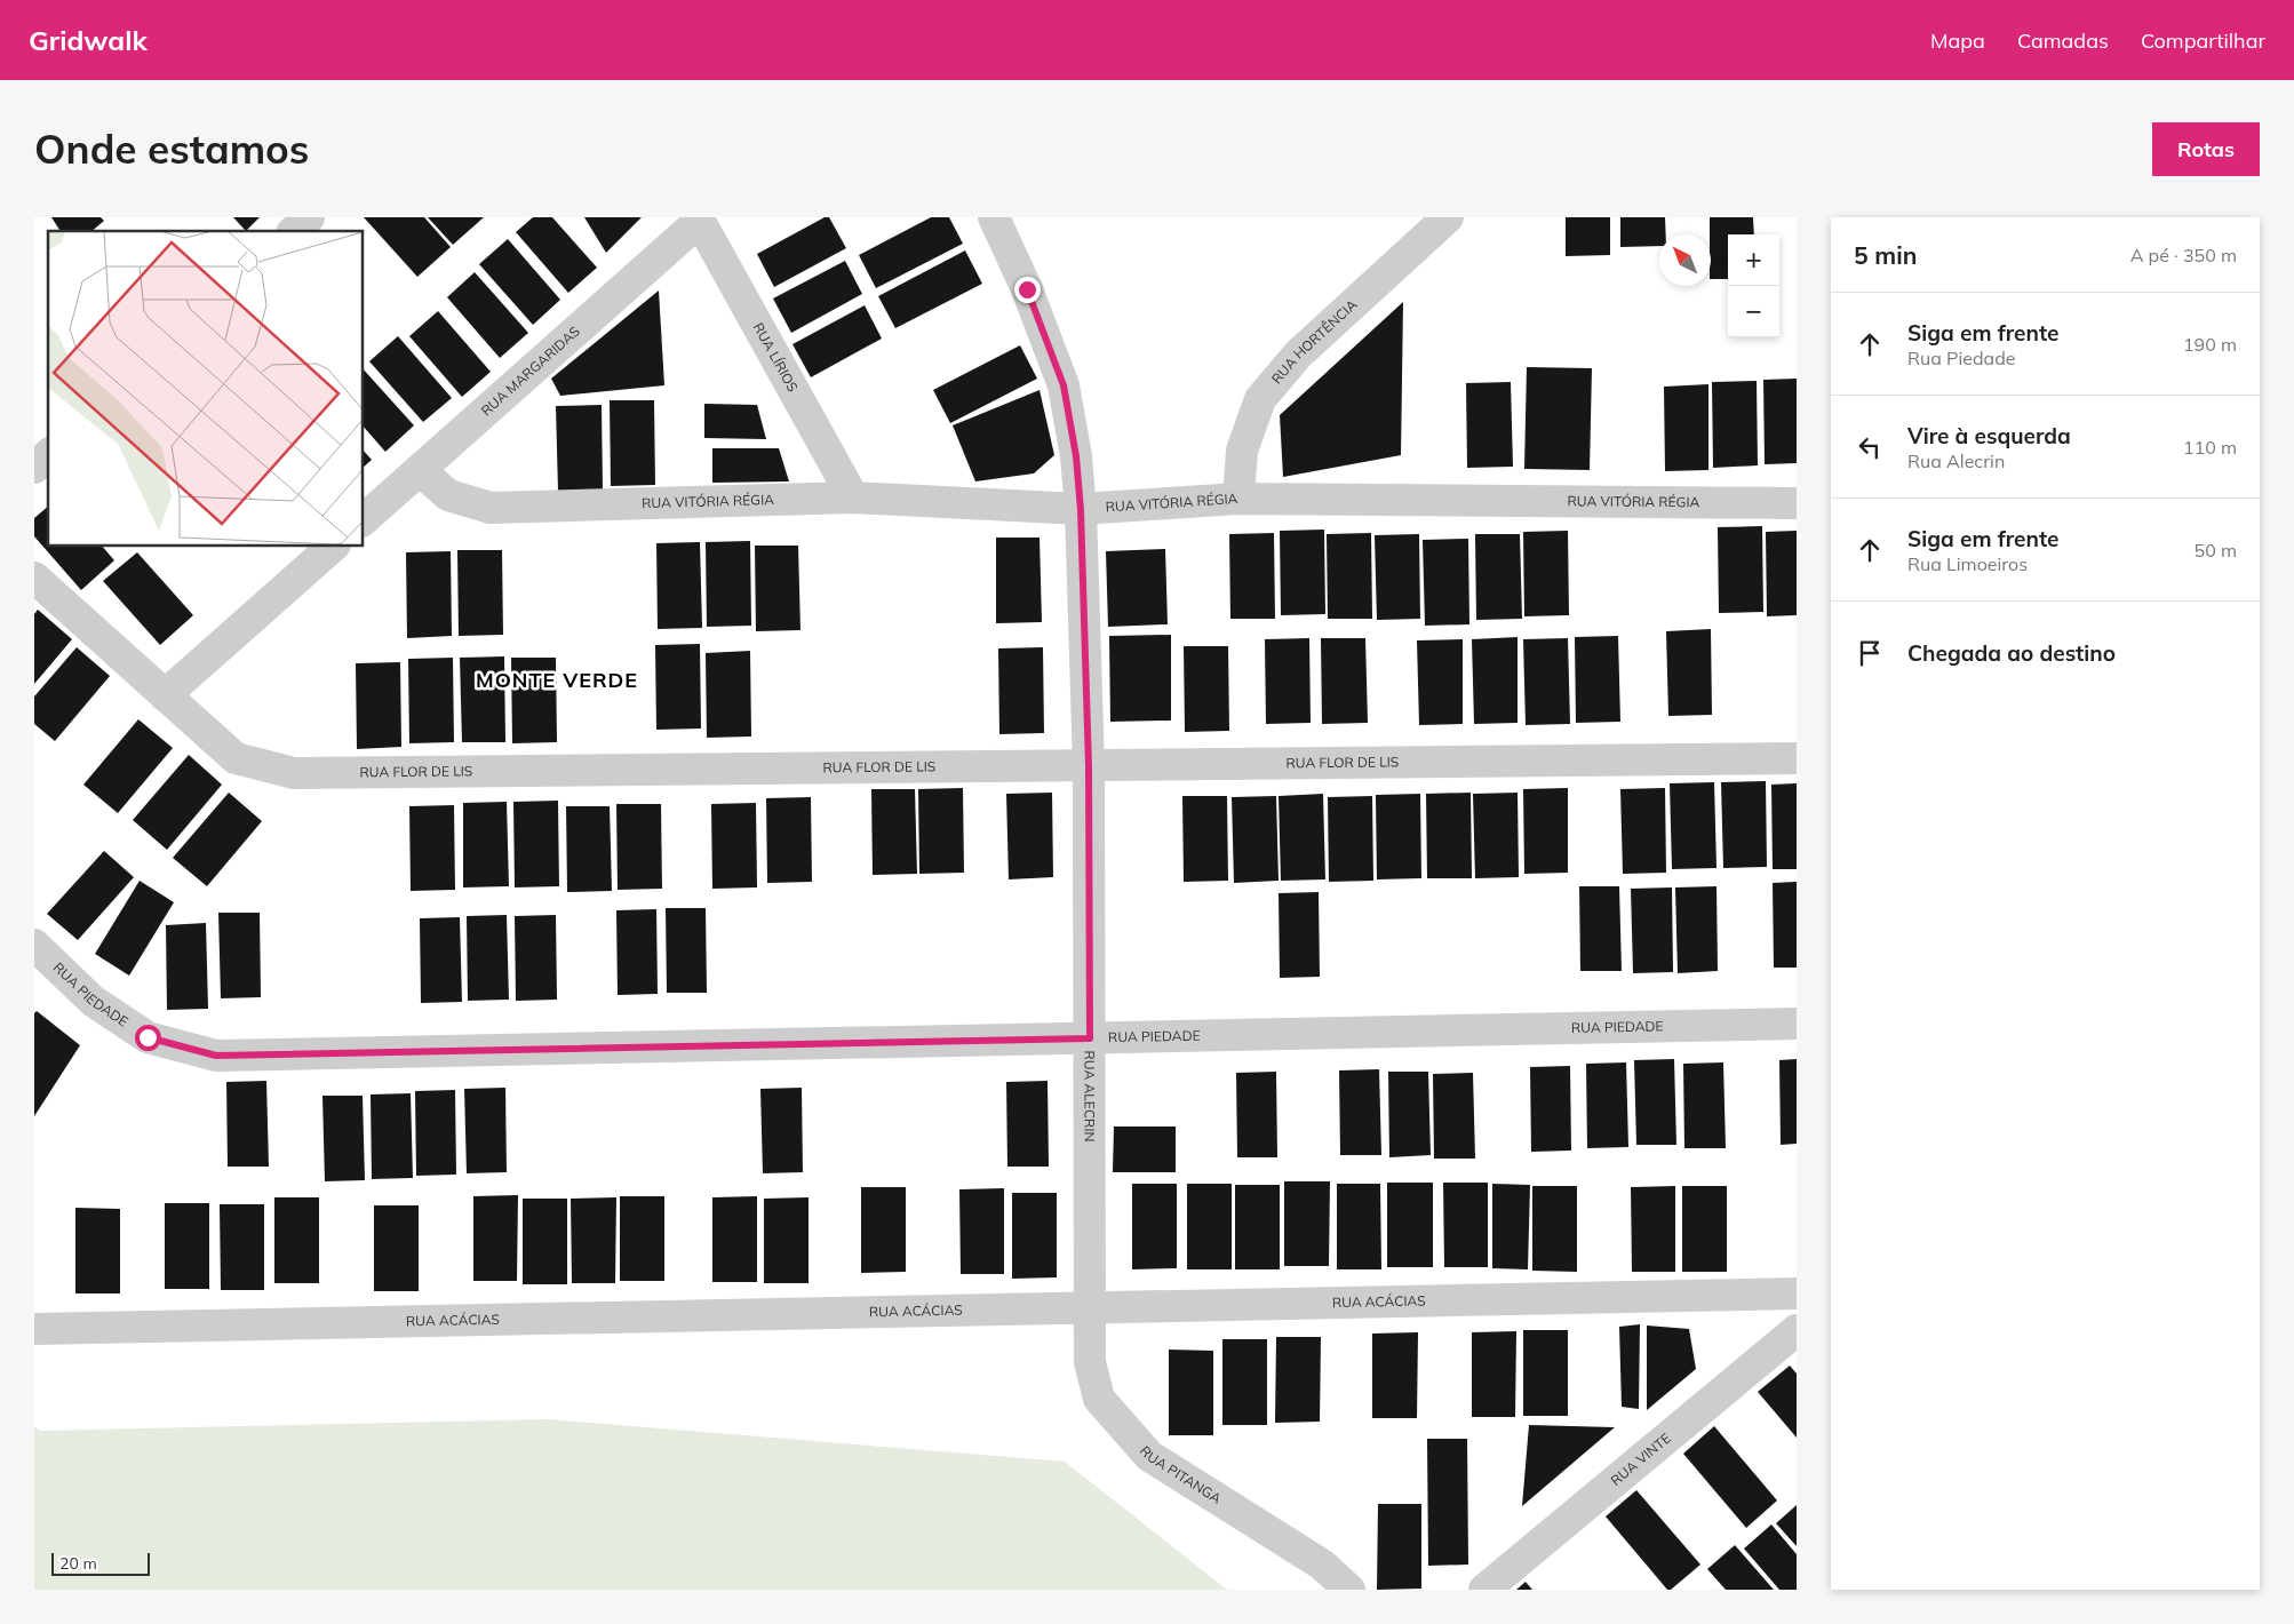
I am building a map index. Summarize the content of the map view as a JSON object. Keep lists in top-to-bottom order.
{
  "streets": {
    "street": [
      "RUA HORTÊNCIA",
      "RUA LÍRIOS",
      "RUA MARGARIDAS",
      "RUA VITÓRIA RÉGIA",
      "RUA FLOR DE LIS",
      "RUA PIEDADE",
      "RUA ALECRIN",
      "RUA ACÁCIAS",
      "RUA VINTE",
      "RUA PITANGA"
    ]
  },
  "crossings": [
    ["RUA HORTÊNCIA", "RUA VITÓRIA RÉGIA"],
    ["RUA LÍRIOS", "RUA MARGARIDAS"],
    ["RUA LÍRIOS", "RUA VITÓRIA RÉGIA"],
    ["RUA MARGARIDAS", "RUA VITÓRIA RÉGIA"],
    ["RUA VITÓRIA RÉGIA", "RUA ALECRIN"],
    ["RUA FLOR DE LIS", "RUA ALECRIN"],
    ["RUA PIEDADE", "RUA ALECRIN"],
    ["RUA ALECRIN", "RUA ACÁCIAS"],
    ["RUA ALECRIN", "RUA PITANGA"],
    ["RUA ACÁCIAS", "RUA PITANGA"]
  ],
  "districts": ["MONTE VERDE"],
  "scale_bar": "20 m",
  "north": "top left",
  "page": {
    "header": "Gridwalk",
    "nav": ["Mapa", "Camadas", "Compartilhar"],
    "buttons": "Rotas",
    "title": "Onde estamos",
    "heading": ["5 min", "A pé · 350 m"],
    "map_buttons": ["+", "−"],
    "list": [
      ["Siga em frente", "Rua Piedade", "190 m"],
      ["Vire à esquerda", "Rua Alecrin", "110 m"],
      ["Siga em frente", "Rua Limoeiros", "50 m"],
      "Chegada ao destino"
    ],
    "scale": "20 m"
  }
}
